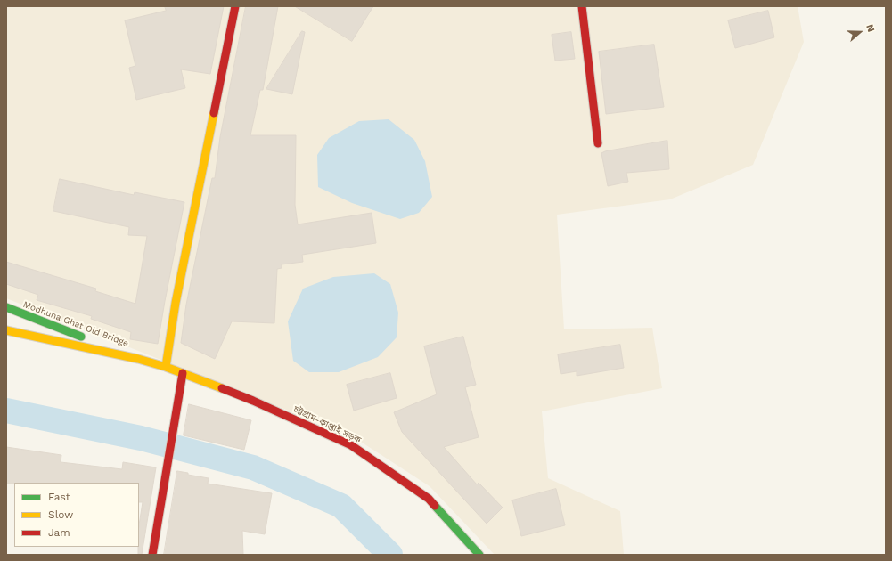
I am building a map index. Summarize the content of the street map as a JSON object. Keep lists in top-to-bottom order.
{
  "streets": {
    "street": ["Modhuna Ghat Old Bridge", "চট্টগ্রাম-কাপ্তাই সড়ক"]
  },
  "crossings": [
    ["Modhuna Ghat Old Bridge", "চট্টগ্রাম-কাপ্তাই সড়ক"]
  ],
  "legend": ["Fast", "Slow", "Jam"],
  "north": "right"
}
